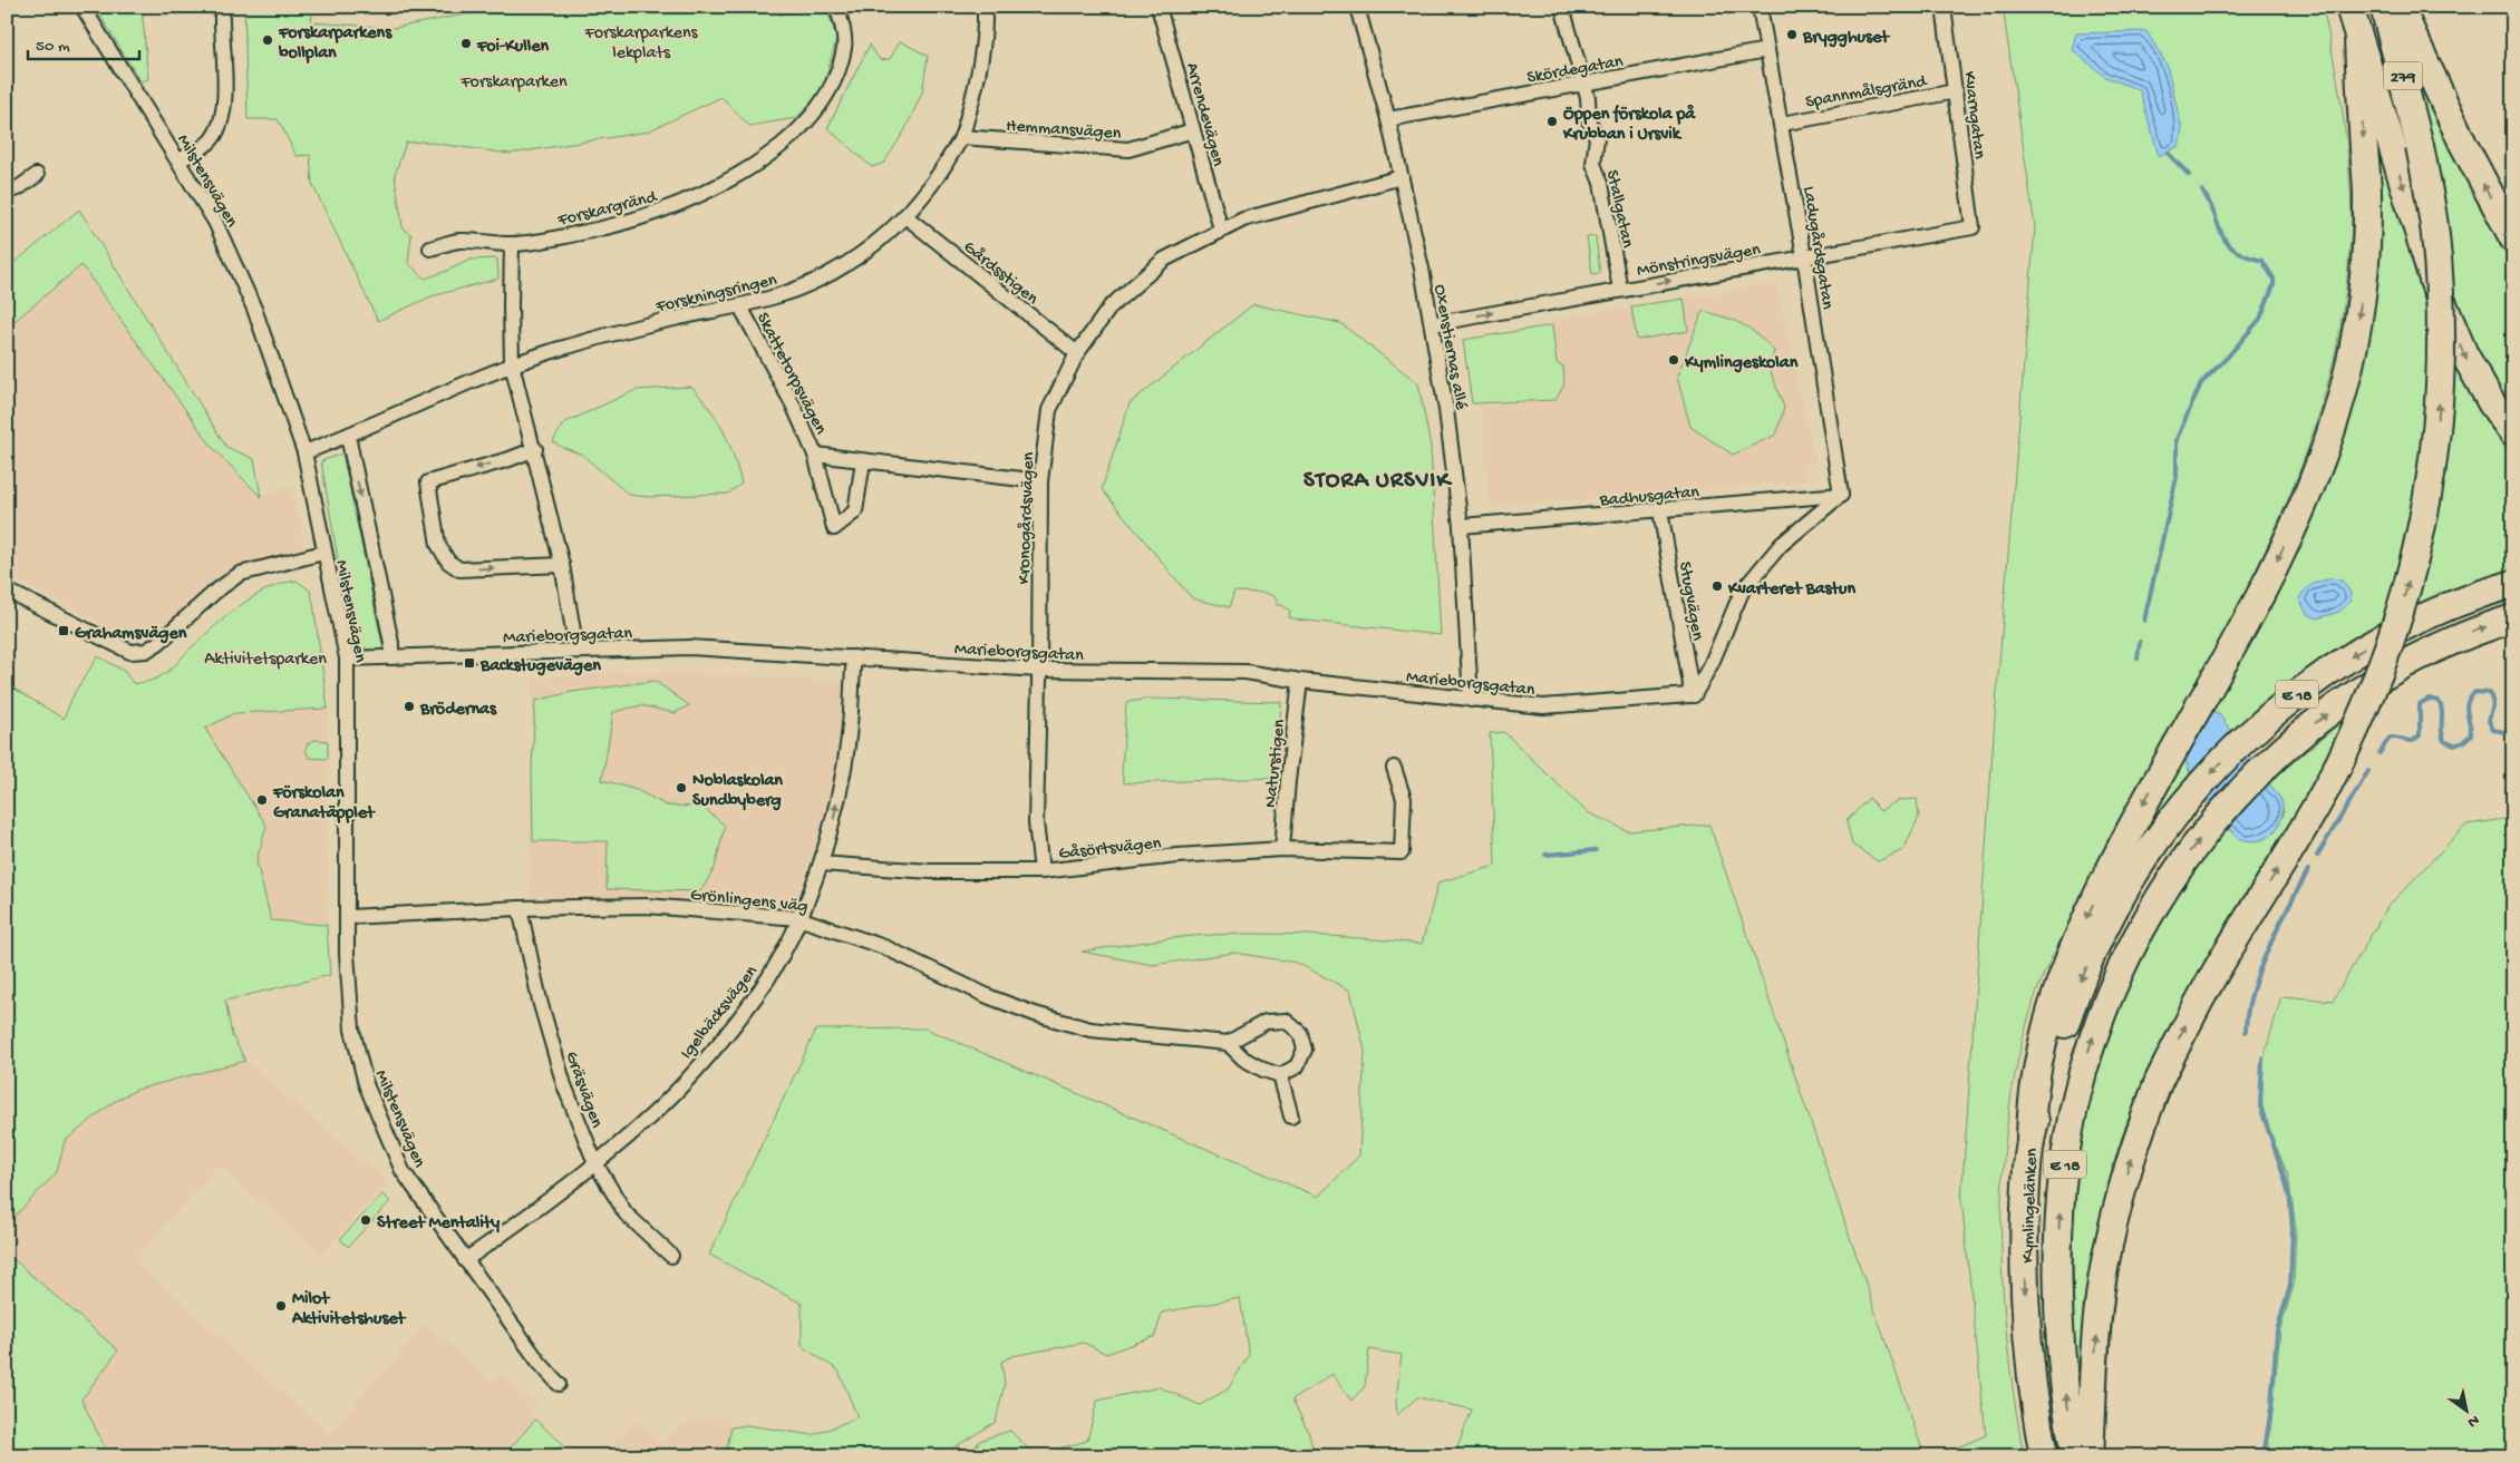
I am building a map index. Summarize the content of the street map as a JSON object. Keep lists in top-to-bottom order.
{
  "streets": {
    "highway": ["279", "E 18", "Kymlingelänken"],
    "street": [
      "Skördegatan",
      "Spannmålsgränd",
      "Arrendevägen",
      "Kvarngatan",
      "Hemmansvägen",
      "Milstensvägen",
      "Forskargränd",
      "Stallgatan",
      "Ladugårdsgatan",
      "Mönstringsvägen",
      "Gårdsstigen",
      "Forskningsringen",
      "Oxenstiernas allé",
      "Skattetorpsvägen",
      "Badhusgatan",
      "Kronogårdsvägen",
      "Stugvägen",
      "Marieborgsgatan",
      "Naturstigen",
      "Gåsörtsvägen",
      "Grönlingens väg",
      "Igelbäcksvägen",
      "Gräsvägen"
    ]
  },
  "crossings": [
    ["Skördegatan", "Stallgatan"],
    ["Skördegatan", "Ladugårdsgatan"],
    ["Skördegatan", "Oxenstiernas allé"],
    ["Spannmålsgränd", "Kvarngatan"],
    ["Spannmålsgränd", "Ladugårdsgatan"],
    ["Arrendevägen", "Hemmansvägen"],
    ["Arrendevägen", "Kronogårdsvägen"],
    ["Kvarngatan", "Mönstringsvägen"],
    ["Hemmansvägen", "Forskningsringen"],
    ["Milstensvägen", "Forskningsringen"],
    ["Milstensvägen", "Marieborgsgatan"],
    ["Milstensvägen", "Grönlingens väg"],
    ["Milstensvägen", "Igelbäcksvägen"],
    ["Stallgatan", "Mönstringsvägen"],
    ["Ladugårdsgatan", "Mönstringsvägen"],
    ["Ladugårdsgatan", "Badhusgatan"],
    ["Mönstringsvägen", "Oxenstiernas allé"],
    ["Gårdsstigen", "Forskningsringen"],
    ["Gårdsstigen", "Kronogårdsvägen"],
    ["Forskningsringen", "Skattetorpsvägen"],
    ["Oxenstiernas allé", "Badhusgatan"],
    ["Oxenstiernas allé", "Kronogårdsvägen"],
    ["Oxenstiernas allé", "Marieborgsgatan"],
    ["Skattetorpsvägen", "Kronogårdsvägen"],
    ["Badhusgatan", "Stugvägen"],
    ["Kronogårdsvägen", "Marieborgsgatan"],
    ["Kronogårdsvägen", "Gåsörtsvägen"],
    ["Stugvägen", "Marieborgsgatan"],
    ["Marieborgsgatan", "Naturstigen"],
    ["Marieborgsgatan", "Igelbäcksvägen"],
    ["E 18", "Kymlingelänken"],
    ["Naturstigen", "Gåsörtsvägen"],
    ["Gåsörtsvägen", "Igelbäcksvägen"],
    ["Grönlingens väg", "Igelbäcksvägen"],
    ["Grönlingens väg", "Gräsvägen"],
    ["Igelbäcksvägen", "Gräsvägen"]
  ],
  "one_way": ["Mönstringsvägen"],
  "districts": ["STORA URSVIK"],
  "parks": ["Forskarparkens lekplats", "Forskarparken", "Aktivitetsparken"],
  "places": {
    "other": [
      "Brygghuset",
      "Forskarparkens bollplan",
      "Foi-Kullen",
      "Öppen förskola på Krubban i Ursvik",
      "Kymlingeskolan",
      "Kvarteret Bastun",
      "Brödernas",
      "Noblaskolan Sundbyberg",
      "Förskolan Granatäpplet",
      "Street Mentality",
      "Milot Aktivitetshuset"
    ],
    "transit": ["Grahamsvägen", "Backstugevägen"]
  },
  "scale_bar": "50 m",
  "north": "bottom right"
}
